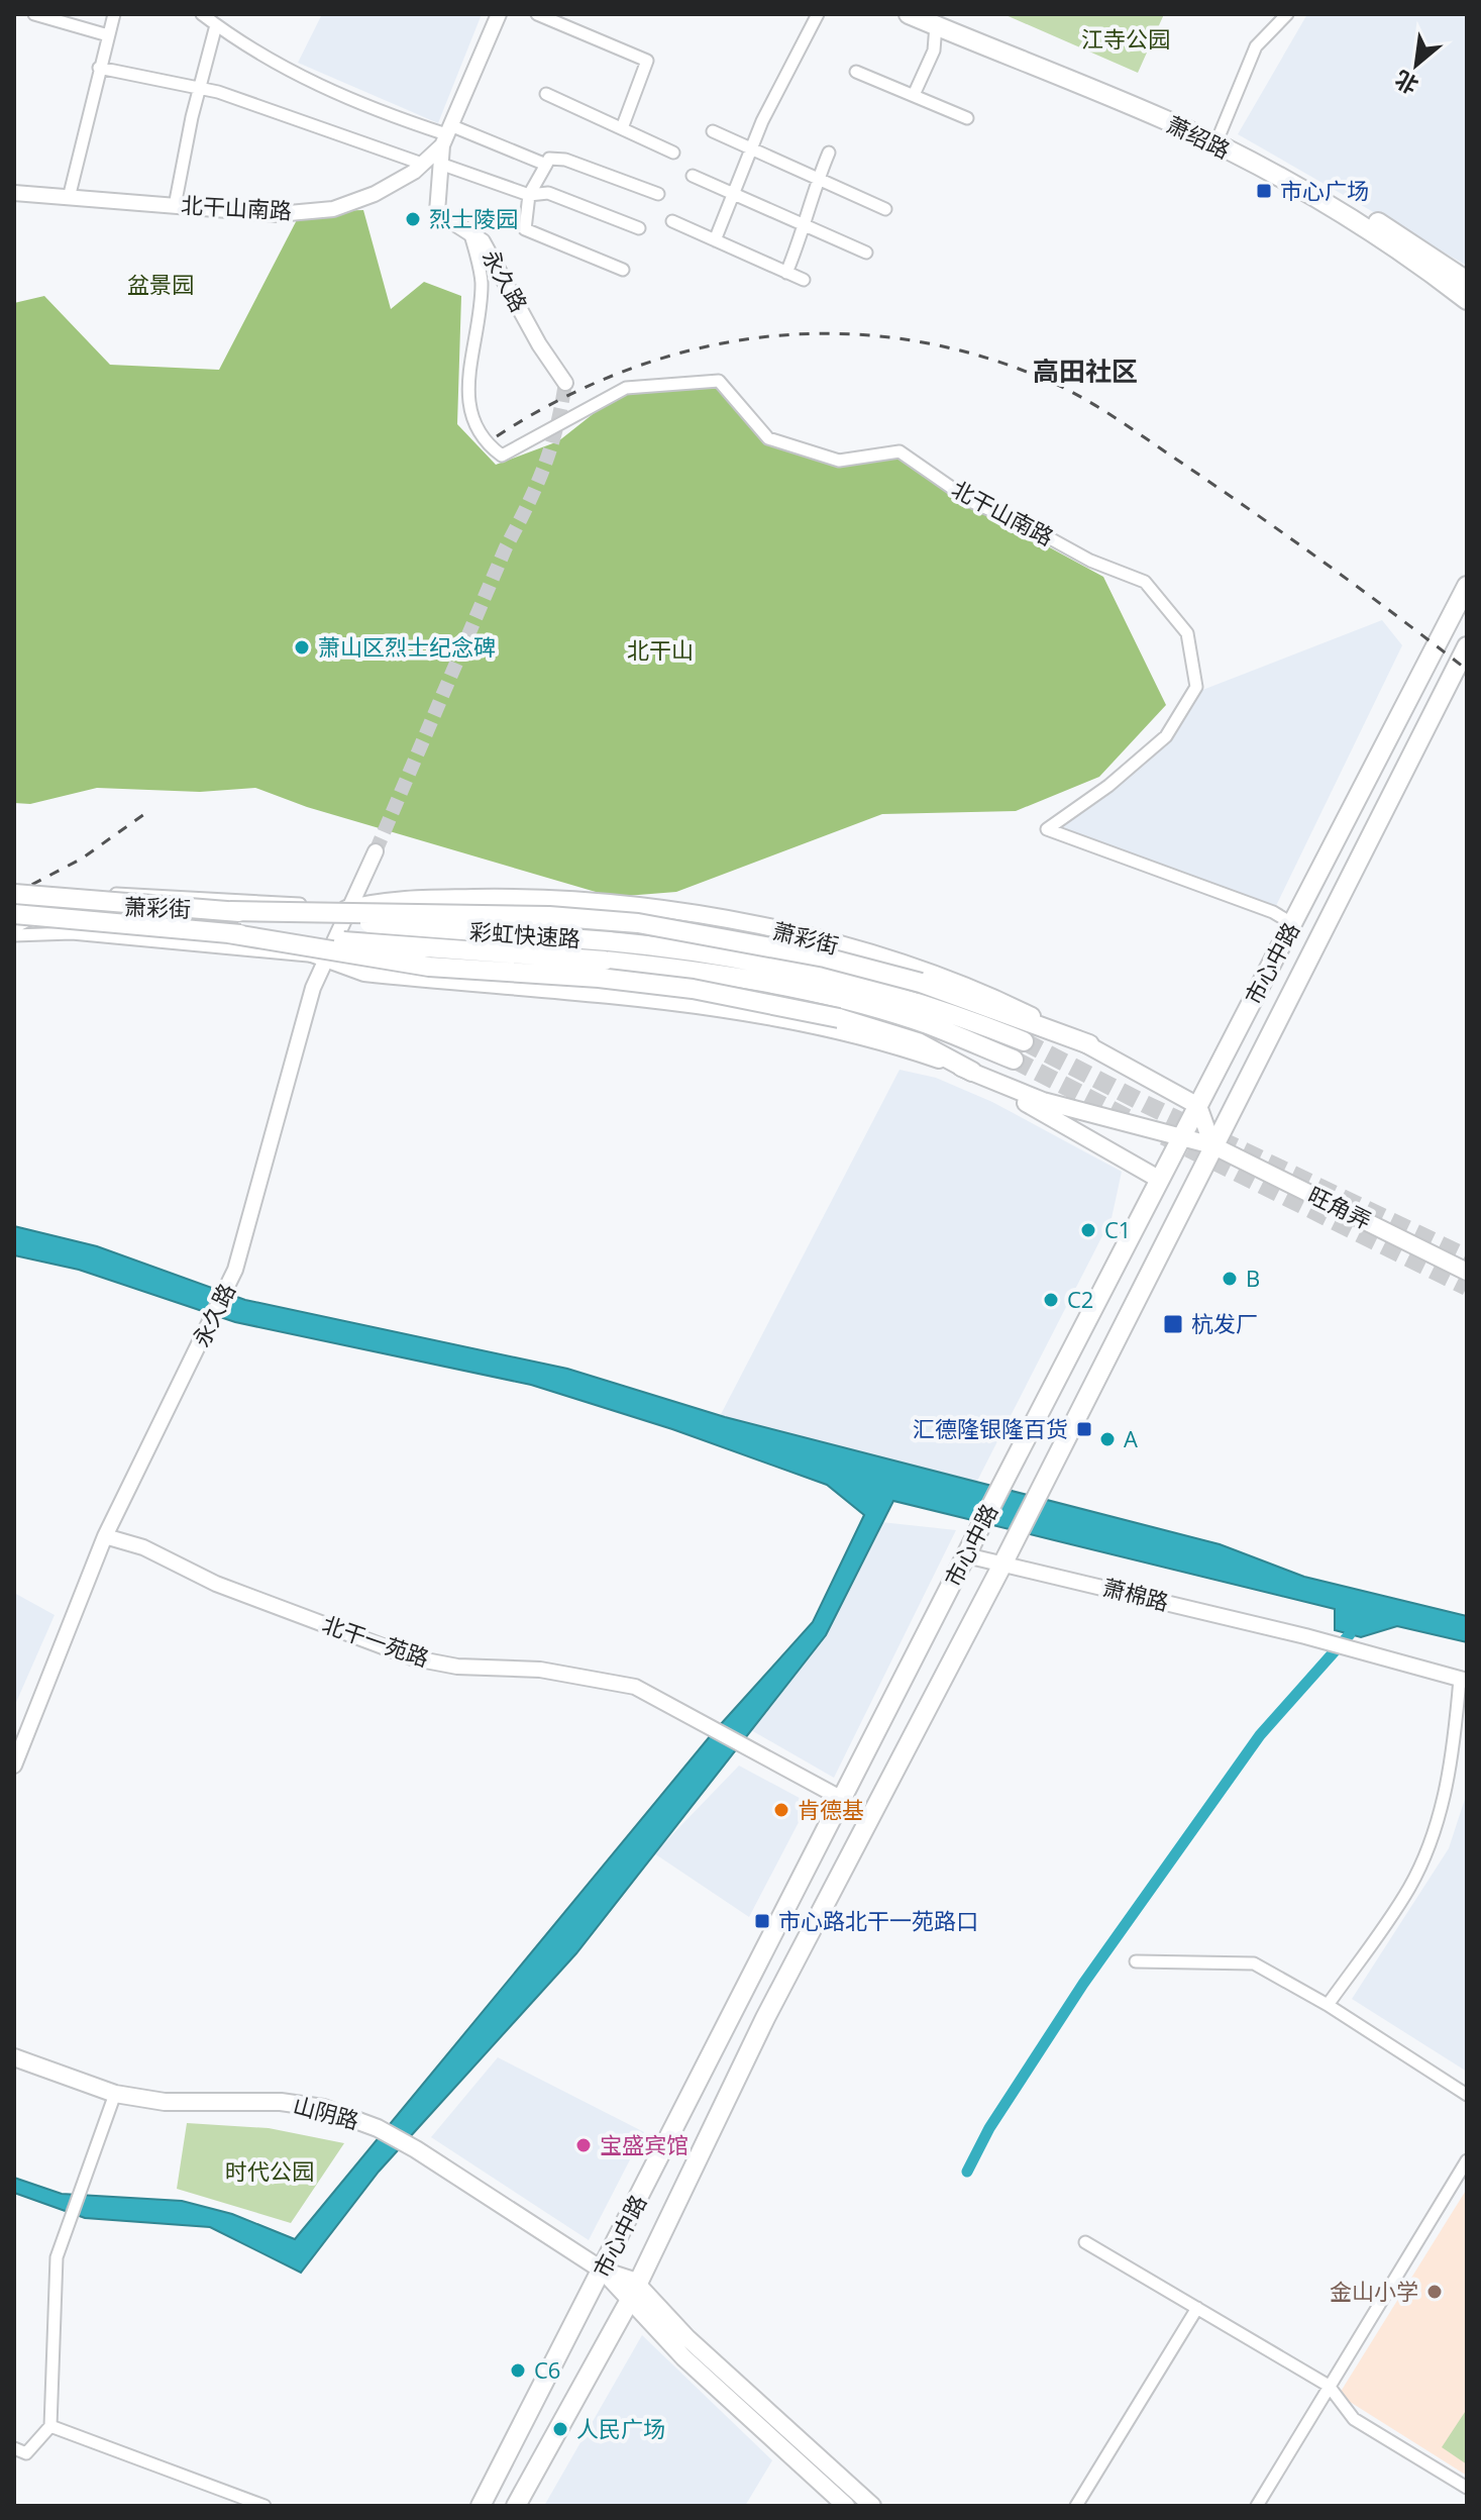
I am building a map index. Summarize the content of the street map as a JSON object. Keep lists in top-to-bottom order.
{
  "streets": {
    "main road": [
      "萧绍路",
      "萧彩街",
      "彩虹快速路",
      "市心中路",
      "旺角弄",
      "山阴路"
    ],
    "street": [
      "北干山南路",
      "永久路",
      "萧棉路",
      "北干一苑路"
    ]
  },
  "crossings": [
    ["北干山南路", "永久路"],
    ["北干山南路", "市心中路"],
    ["永久路", "萧彩街"],
    ["永久路", "北干一苑路"],
    ["萧彩街", "市心中路"],
    ["萧彩街", "旺角弄"],
    ["市心中路", "旺角弄"],
    ["市心中路", "萧棉路"],
    ["市心中路", "北干一苑路"],
    ["市心中路", "山阴路"]
  ],
  "districts": ["高田社区"],
  "parks": [
    "江寺公园",
    "盆景园",
    "北干山",
    "时代公园"
  ],
  "places": {
    "transit": [
      "市心广场",
      "杭发厂",
      "汇德隆银隆百货",
      "市心路北干一苑路口"
    ],
    "other": [
      "烈士陵园",
      "萧山区烈士纪念碑",
      "C1",
      "B",
      "C2",
      "A",
      "肯德基",
      "宝盛宾馆",
      "金山小学",
      "C6",
      "人民广场"
    ]
  },
  "north": "bottom left"
}
